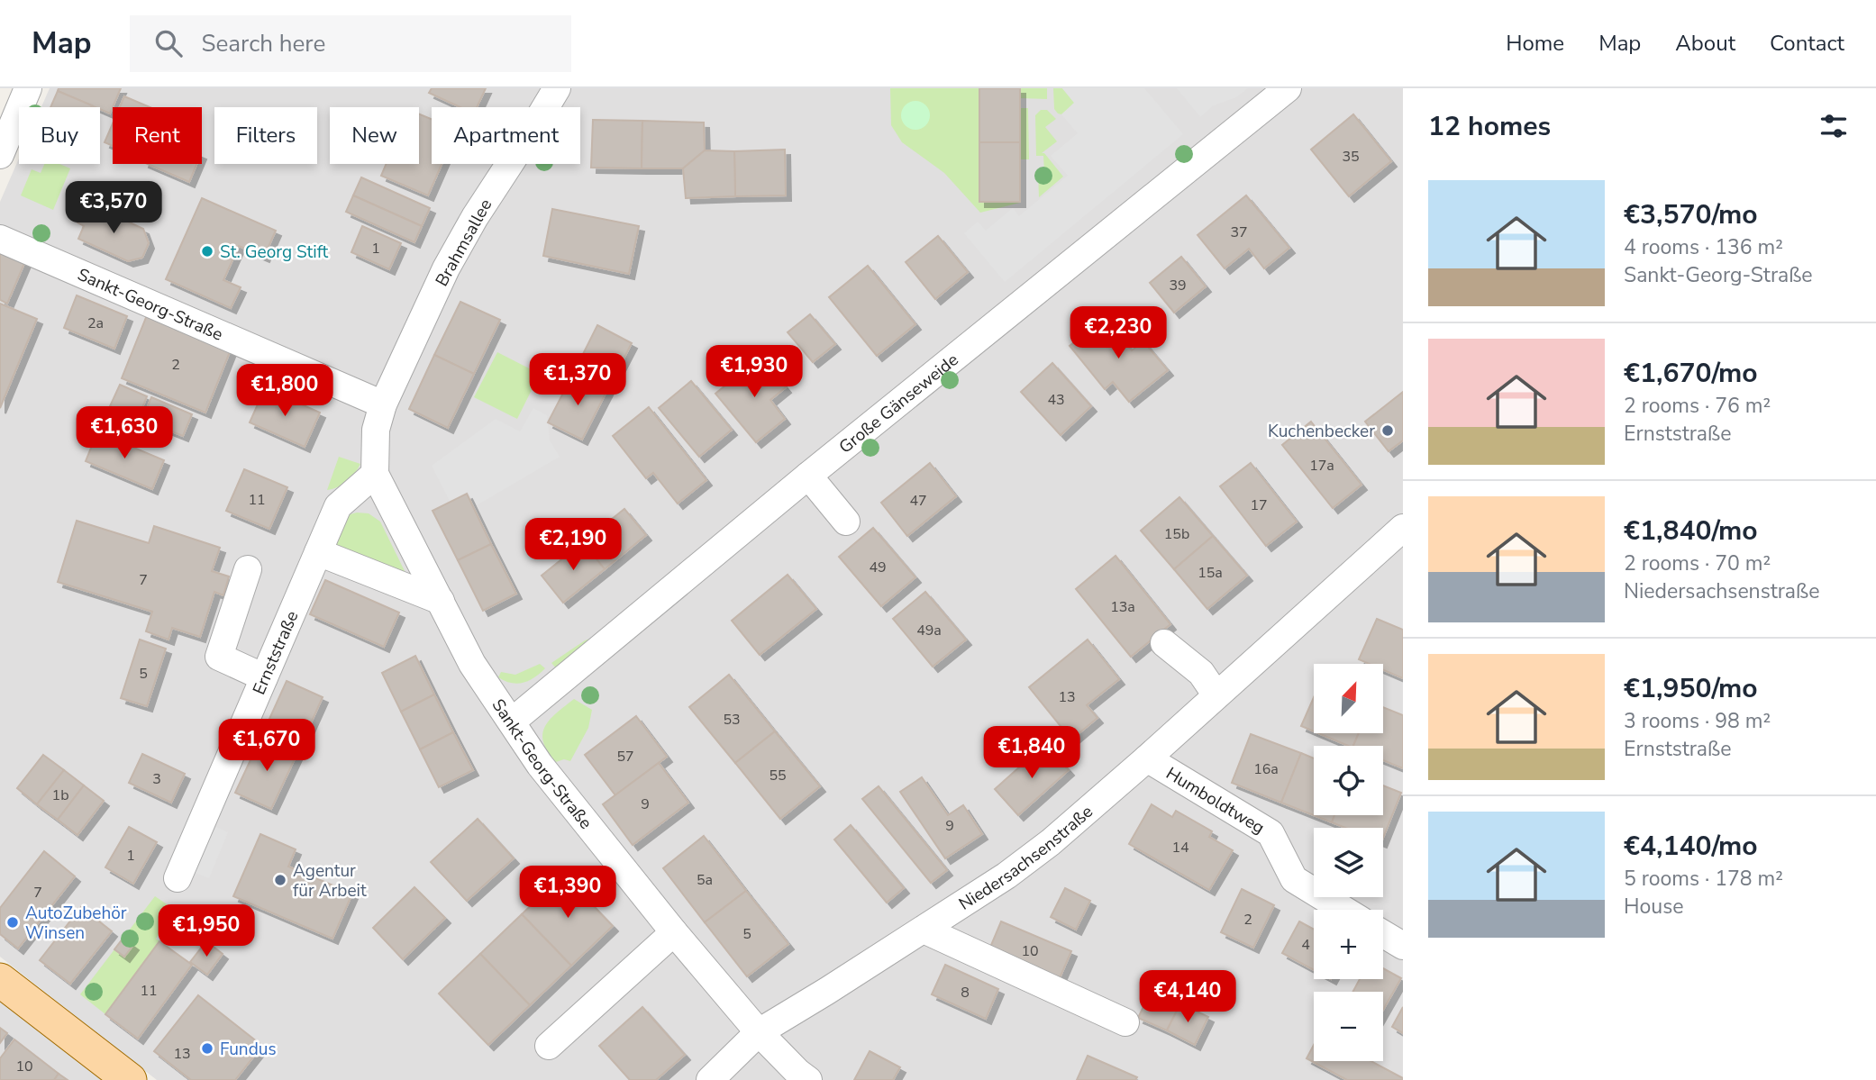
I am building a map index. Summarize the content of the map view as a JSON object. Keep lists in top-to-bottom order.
{
  "streets": {
    "street": [
      "Brahmsallee",
      "Sankt-Georg-Straße",
      "Große Gänseweide",
      "Ernststraße",
      "Humboldtweg",
      "Niedersachsenstraße"
    ]
  },
  "crossings": [
    ["Brahmsallee", "Sankt-Georg-Straße"],
    ["Sankt-Georg-Straße", "Große Gänseweide"],
    ["Sankt-Georg-Straße", "Ernststraße"],
    ["Sankt-Georg-Straße", "Niedersachsenstraße"],
    ["Humboldtweg", "Niedersachsenstraße"]
  ],
  "places": [
    "St. Georg Stift",
    "Kuchenbecker",
    "Agentur für Arbeit",
    "AutoZubehör Winsen",
    "Fundus"
  ],
  "house_numbers": [
    "35",
    "37",
    "1",
    "39",
    "2a",
    "2",
    "43",
    "17a",
    "11",
    "47",
    "17",
    "15b",
    "49",
    "15a",
    "7",
    "13a",
    "49a",
    "5",
    "13",
    "53",
    "57",
    "16a",
    "55",
    "3",
    "1b",
    "9",
    "9",
    "14",
    "1",
    "5a",
    "7",
    "2",
    "5",
    "4",
    "10",
    "11",
    "8",
    "13",
    "10"
  ],
  "north": "top right",
  "page": {
    "header": "Map",
    "search": "Search here",
    "nav": [
      "Home",
      "Map",
      "About",
      "Contact"
    ],
    "heading": "12 homes",
    "chip": [
      "Buy",
      "Rent",
      "Filters",
      "New",
      "Apartment"
    ],
    "list": [
      {
        "name": "€3,570/mo",
        "note": "4 rooms · 136 m² · Sankt-Georg-Straße"
      },
      {
        "name": "€1,670/mo",
        "note": "2 rooms · 76 m² · Ernststraße"
      },
      {
        "name": "€1,840/mo",
        "note": "2 rooms · 70 m² · Niedersachsenstraße"
      },
      {
        "name": "€1,950/mo",
        "note": "3 rooms · 98 m² · Ernststraße"
      },
      {
        "name": "€4,140/mo",
        "note": "5 rooms · 178 m² · House"
      }
    ],
    "price": [
      "€3,570",
      "€2,230",
      "€1,930",
      "€1,370",
      "€1,800",
      "€1,630",
      "€2,190",
      "€1,670",
      "€1,840",
      "€1,390",
      "€1,950",
      "€4,140"
    ],
    "map_buttons": ["+", "−"]
  }
}
